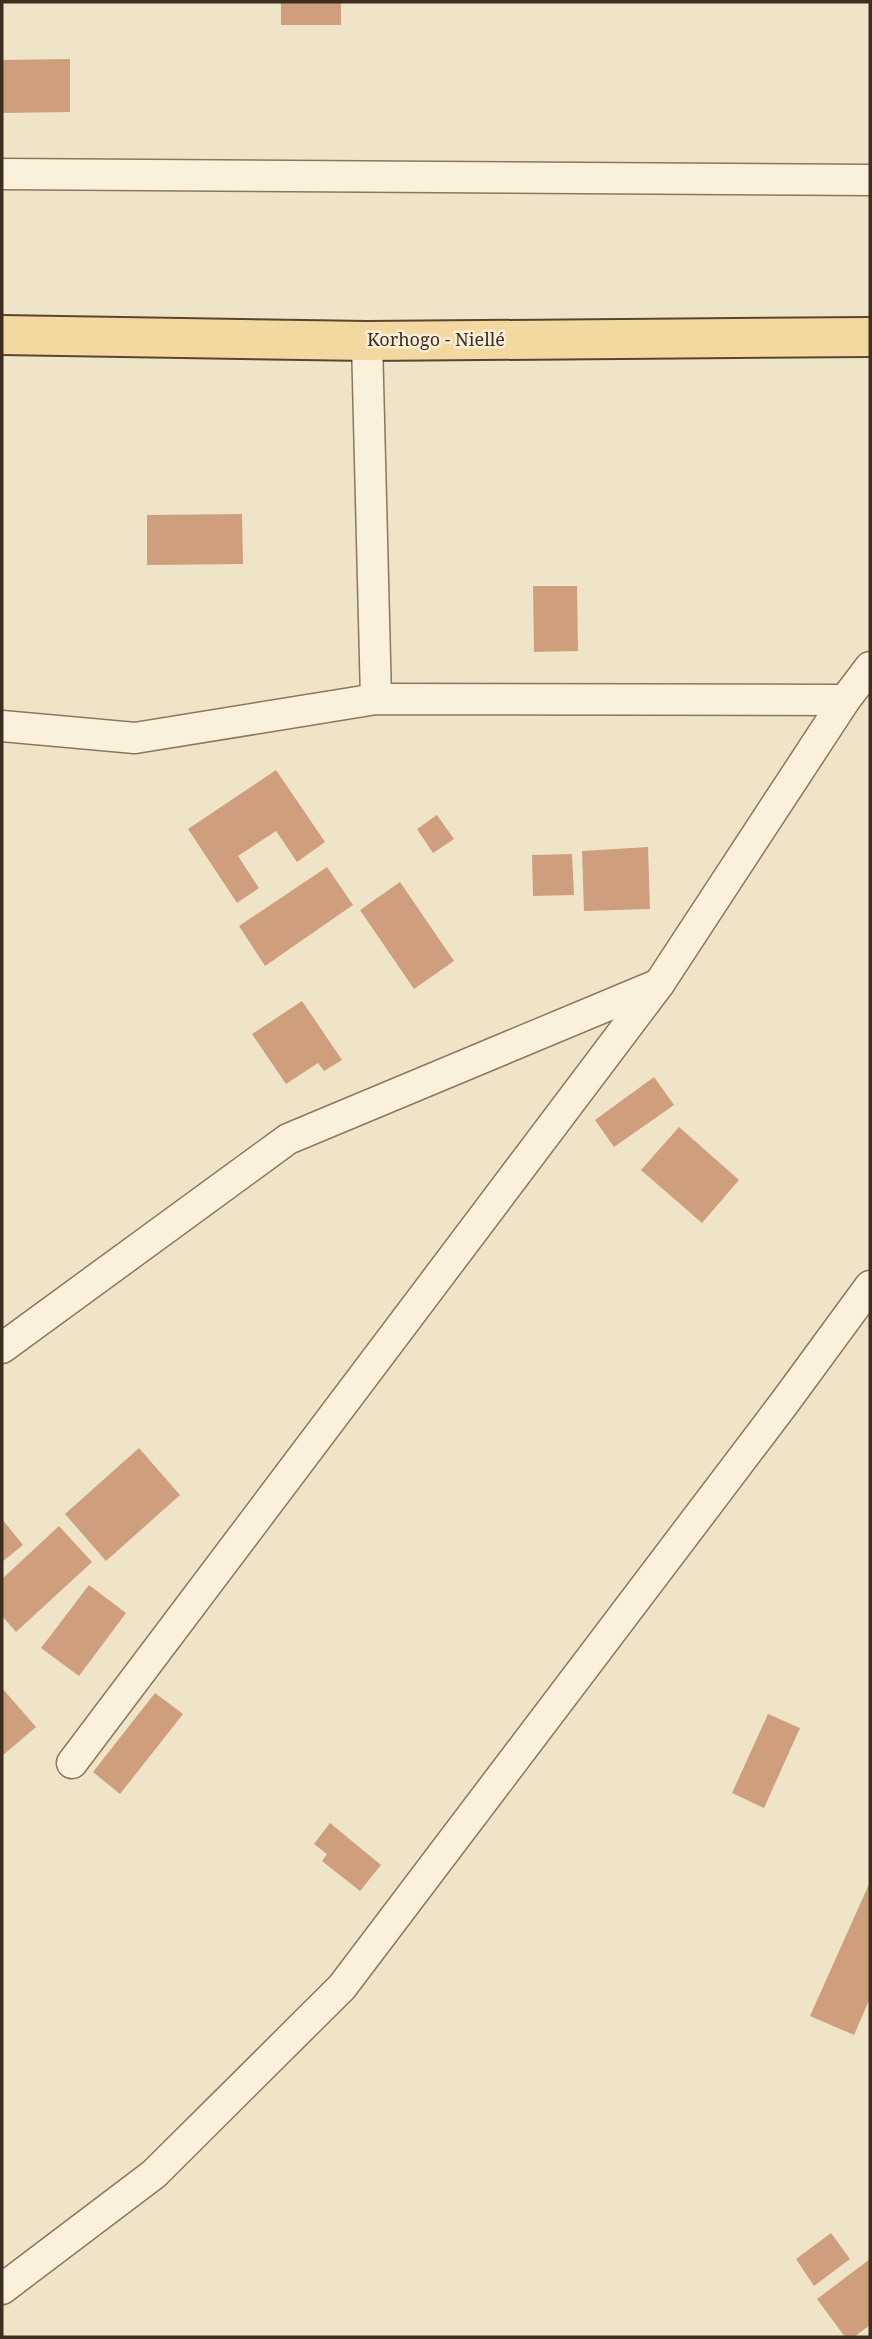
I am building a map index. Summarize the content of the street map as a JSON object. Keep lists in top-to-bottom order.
{
  "streets": {
    "main road": ["Korhogo - Niellé"]
  }
}
